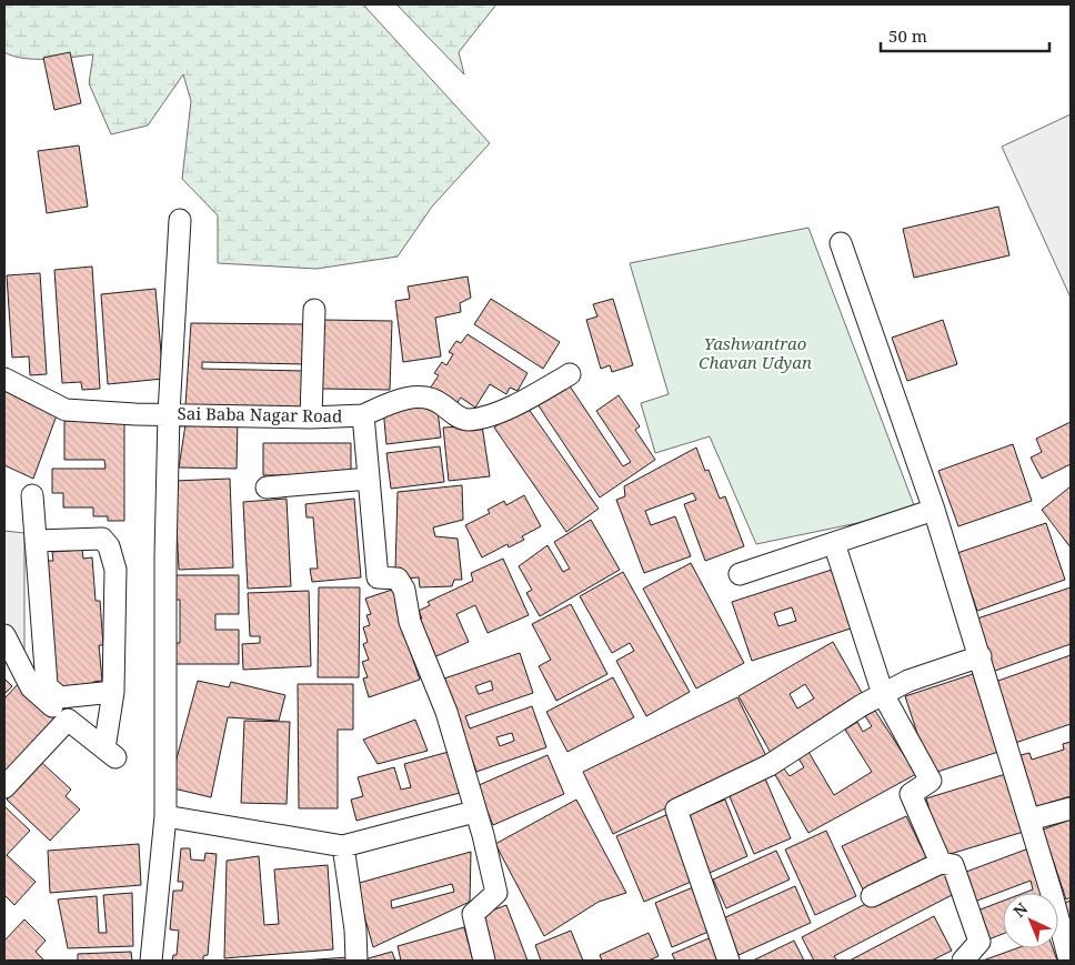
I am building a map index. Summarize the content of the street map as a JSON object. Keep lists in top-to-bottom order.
{
  "streets": {
    "street": ["Sai Baba Nagar Road"]
  },
  "parks": ["Yashwantrao Chavan Udyan"],
  "scale_bar": "50 m",
  "north": "top left"
}
